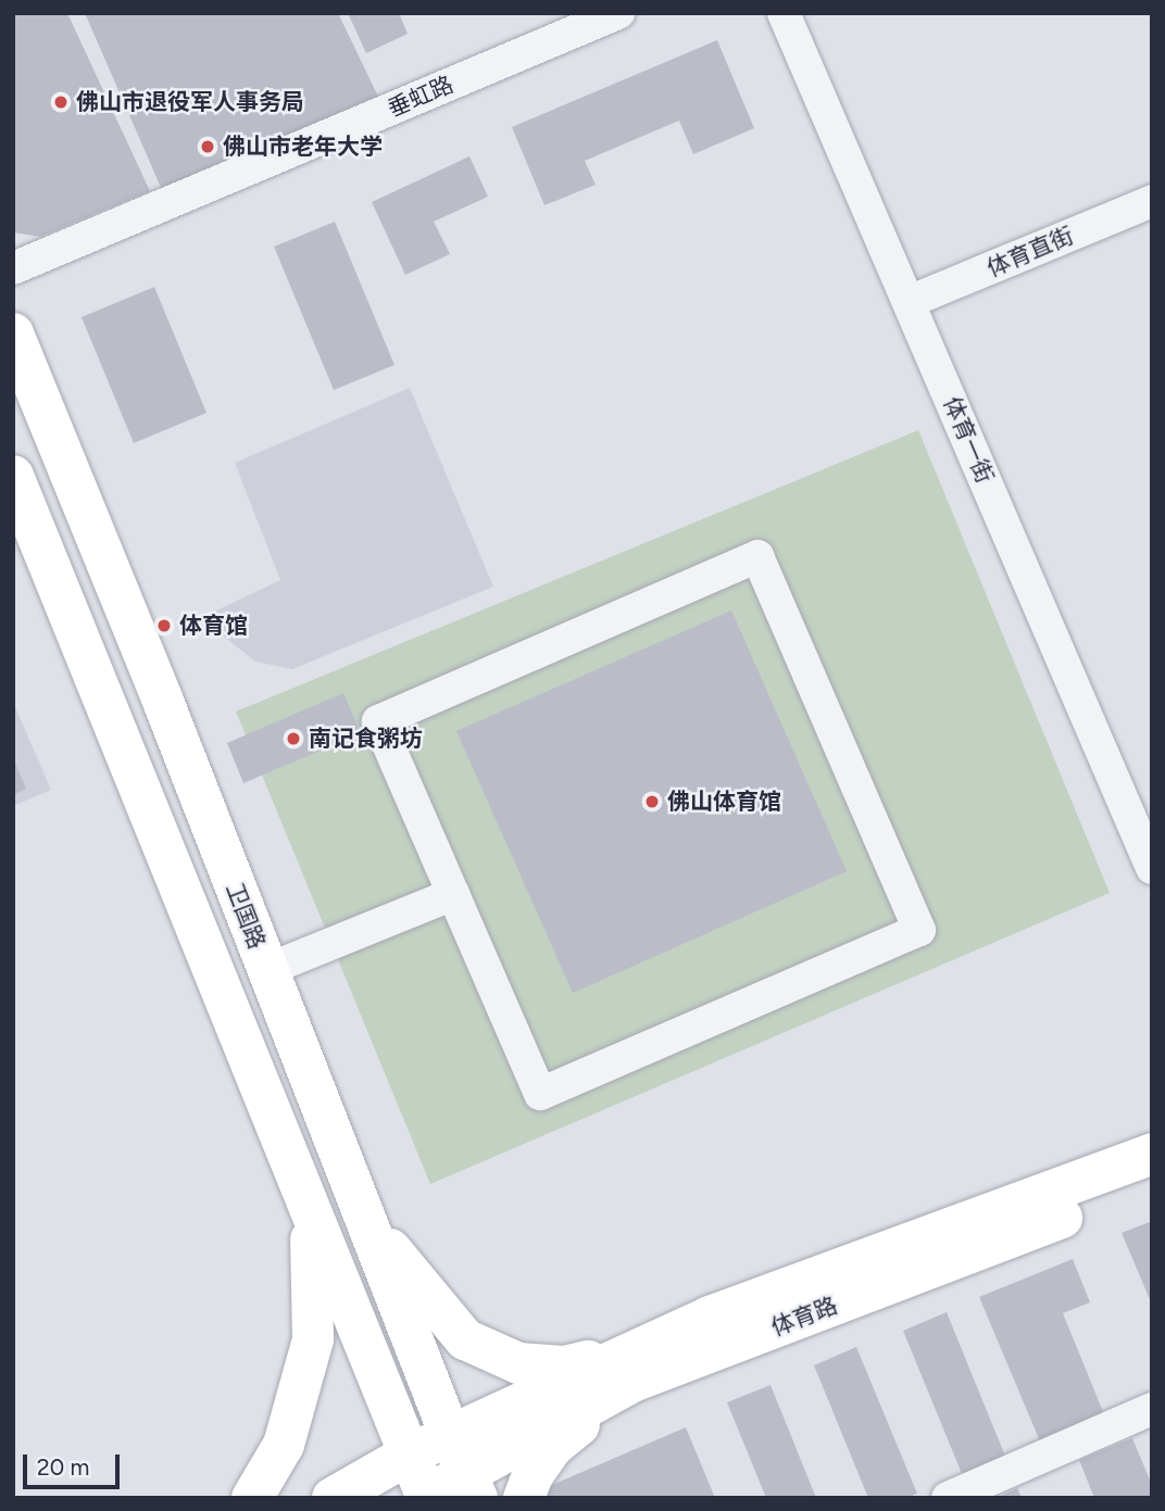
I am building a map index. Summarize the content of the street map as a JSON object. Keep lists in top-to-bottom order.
{
  "streets": {
    "main road": ["卫国路", "体育路"],
    "street": ["垂虹路", "体育直街", "体育一街"]
  },
  "crossings": [
    ["体育直街", "体育一街"],
    ["卫国路", "体育路"]
  ],
  "places": [
    "佛山市退役军人事务局",
    "佛山市老年大学",
    "体育馆",
    "南记食粥坊",
    "佛山体育馆"
  ],
  "scale_bar": "20 m"
}
